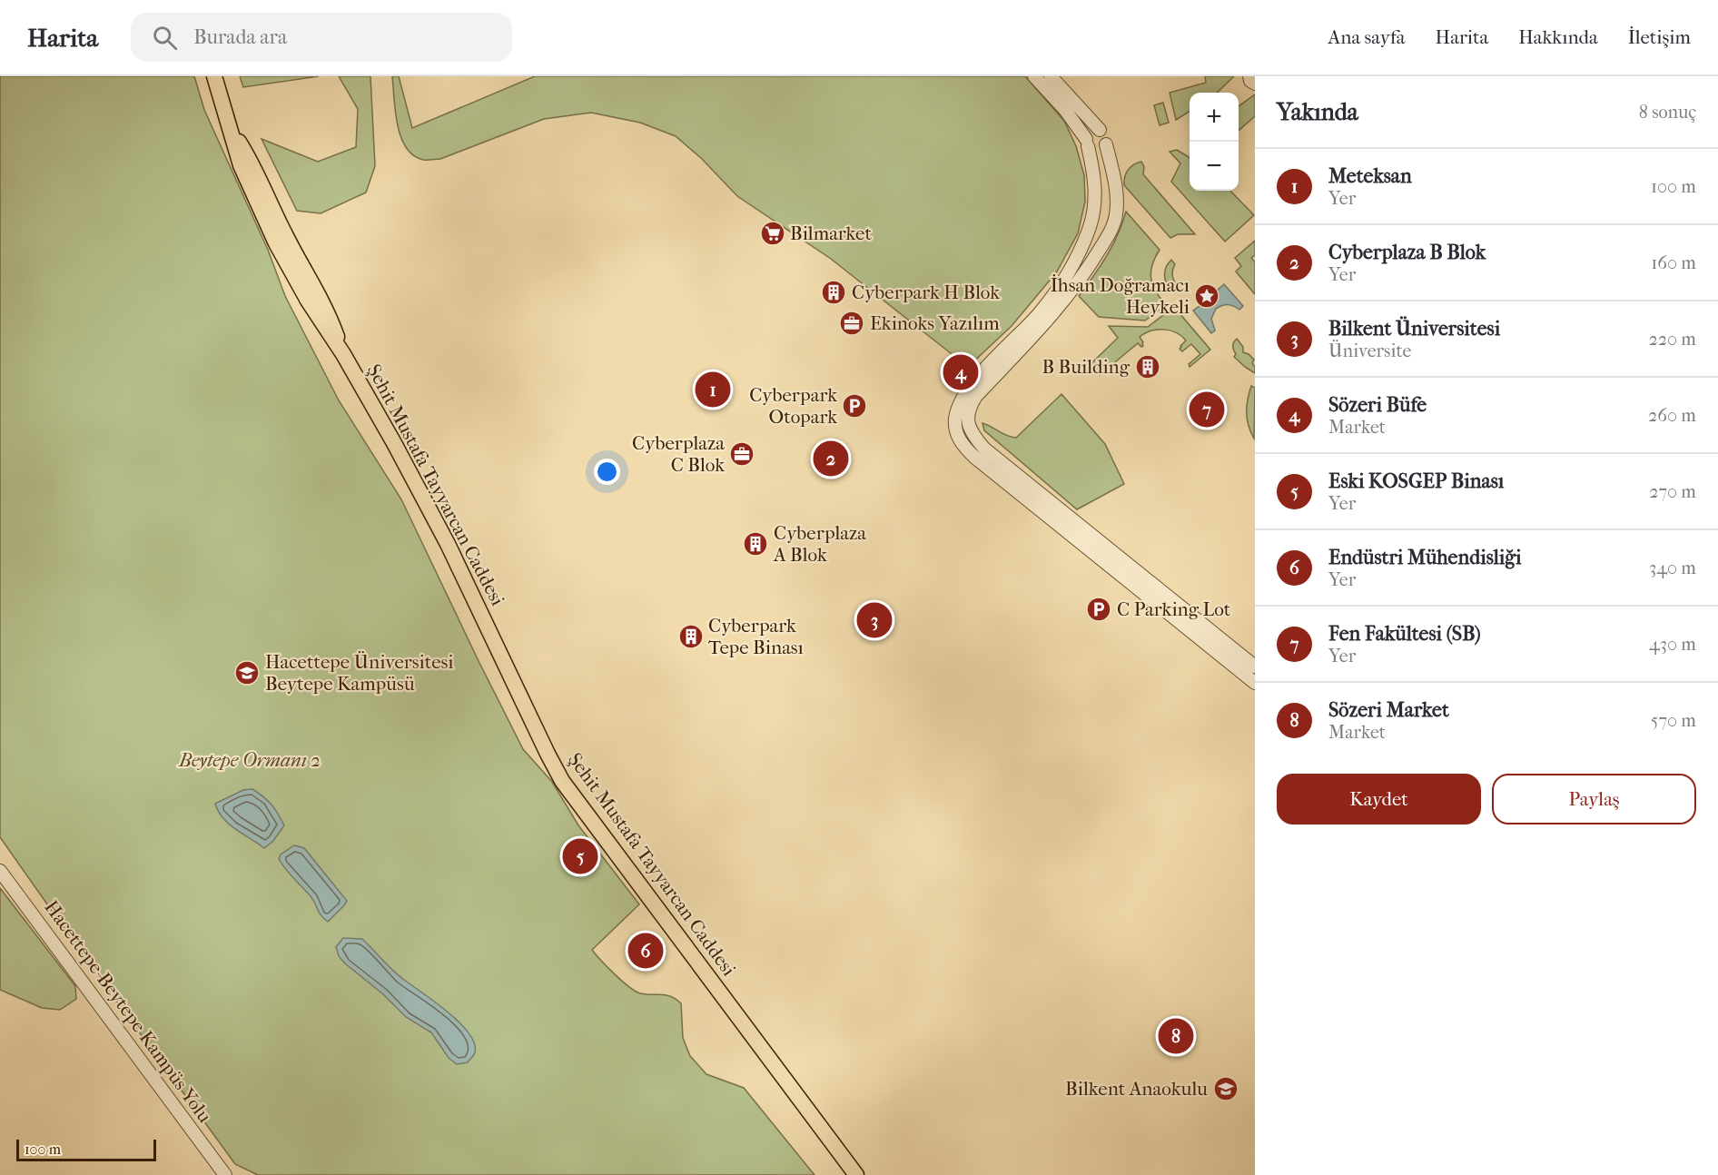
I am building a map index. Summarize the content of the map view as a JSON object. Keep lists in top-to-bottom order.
{
  "streets": {
    "main road": ["Şehit Mustafa Tayyarcan Caddesi"],
    "street": ["Hacettepe-Beytepe Kampüs Yolu"]
  },
  "parks": ["Beytepe Ormanı 2"],
  "places": {
    "supermarket": ["Bilmarket"],
    "building": [
      "Cyberpark H Blok",
      "B Building",
      "Cyberplaza A Blok",
      "Cyberpark Tepe Binası"
    ],
    "place": ["İhsan Doğramacı Heykeli"],
    "office": ["Ekinoks Yazılım", "Cyberplaza C Blok"],
    "parking": ["Cyberpark Otopark", "C Parking Lot"],
    "school or university": ["Hacettepe Üniversitesi Beytepe Kampüsü", "Bilkent Anaokulu"]
  },
  "scale_bar": "100 m",
  "page": {
    "header": "Harita",
    "search": "Burada ara",
    "nav": [
      "Ana sayfa",
      "Harita",
      "Hakkında",
      "İletişim"
    ],
    "heading": ["Yakında", "8 sonuç"],
    "map_buttons": ["+", "−"],
    "list": [
      {
        "mark": "1",
        "name": "Meteksan",
        "note": "Yer",
        "value": "100 m"
      },
      {
        "mark": "2",
        "name": "Cyberplaza B Blok",
        "note": "Yer",
        "value": "160 m"
      },
      {
        "mark": "3",
        "name": "Bilkent Üniversitesi",
        "note": "Üniversite",
        "value": "220 m"
      },
      {
        "mark": "4",
        "name": "Sözeri Büfe",
        "note": "Market",
        "value": "260 m"
      },
      {
        "mark": "5",
        "name": "Eski KOSGEP Binası",
        "note": "Yer",
        "value": "270 m"
      },
      {
        "mark": "6",
        "name": "Endüstri Mühendisliği",
        "note": "Yer",
        "value": "340 m"
      },
      {
        "mark": "7",
        "name": "Fen Fakültesi (SB)",
        "note": "Yer",
        "value": "430 m"
      },
      {
        "mark": "8",
        "name": "Sözeri Market",
        "note": "Market",
        "value": "570 m"
      }
    ],
    "pins": [
      "4",
      "1",
      "7",
      "2",
      "3",
      "5",
      "6",
      "8"
    ],
    "buttons": ["Kaydet", "Paylaş"],
    "scale": "100 m"
  }
}
